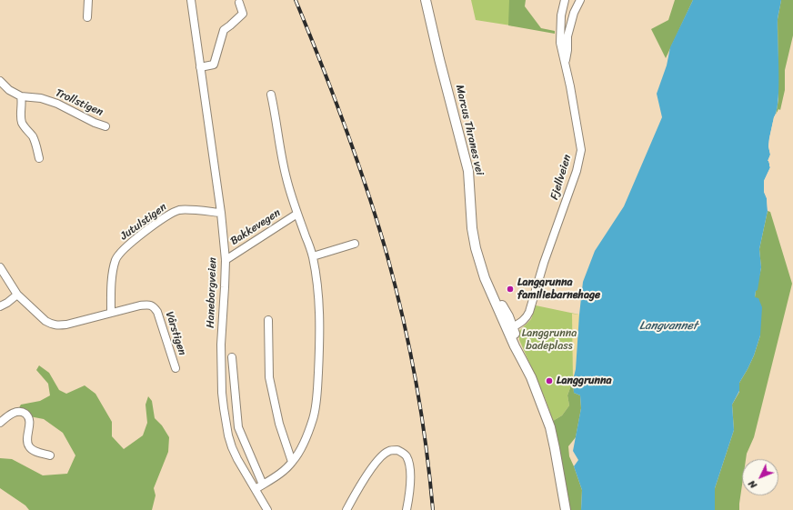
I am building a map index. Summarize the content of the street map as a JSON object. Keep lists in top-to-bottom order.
{
  "streets": {
    "main road": ["Marcus Thranes vei"],
    "street": [
      "Trollstigen",
      "Fjellveien",
      "Jutulstigen",
      "Bakkevegen",
      "Haneborgveien",
      "Vårstigen"
    ]
  },
  "crossings": [
    ["Marcus Thranes vei", "Fjellveien"],
    ["Jutulstigen", "Haneborgveien"],
    ["Jutulstigen", "Vårstigen"],
    ["Bakkevegen", "Haneborgveien"]
  ],
  "water": ["Langvannet"],
  "parks": ["Langgrunna badeplass"],
  "places": ["Langgrunna familiebarnehage", "Langgrunna"],
  "north": "bottom left"
}
